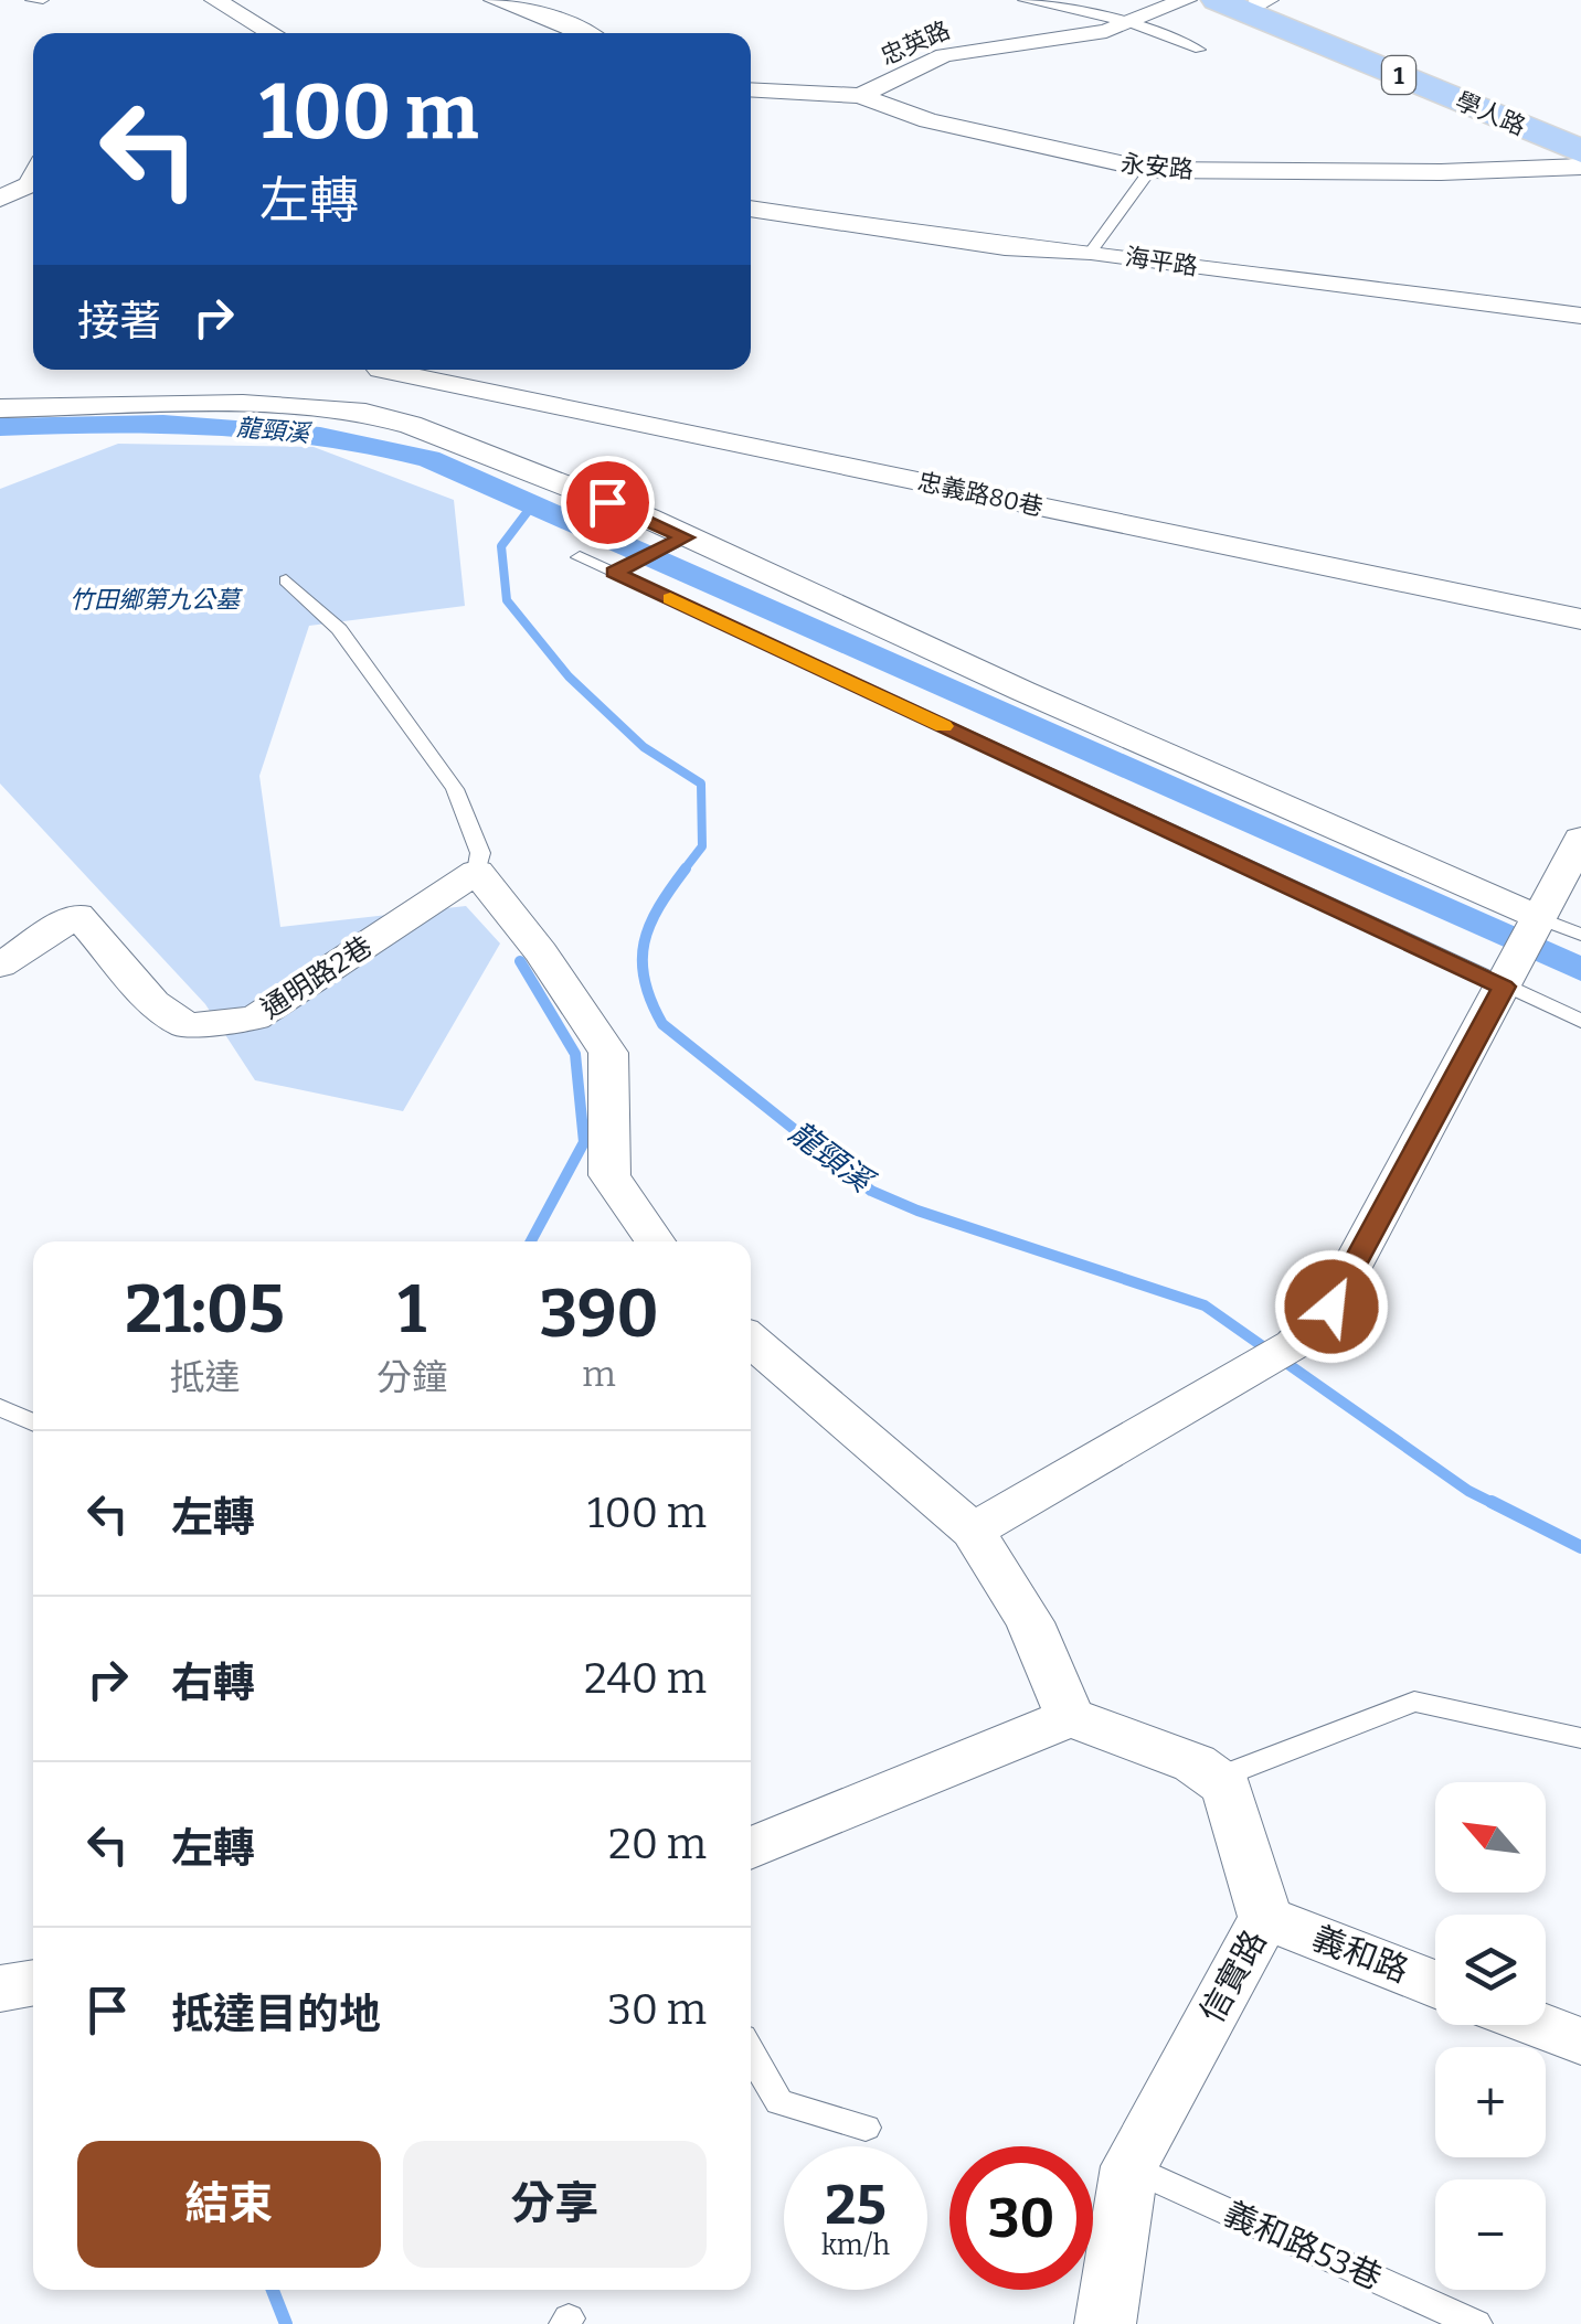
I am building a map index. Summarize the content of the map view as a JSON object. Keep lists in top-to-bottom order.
{
  "streets": {
    "main road": ["1", "學人路"],
    "street": [
      "忠英路",
      "永安路",
      "海平路",
      "忠義路80巷",
      "通明路2巷",
      "義和路",
      "信實路"
    ],
    "lane": ["義和路53巷"]
  },
  "crossings": [
    ["忠英路", "永安路"],
    ["義和路", "信實路"],
    ["信實路", "義和路53巷"]
  ],
  "water": ["龍頸溪"],
  "parks": ["竹田鄉第九公墓"],
  "north": "top left",
  "page": {
    "turn": ["100 m", "左轉"],
    "then": "接著",
    "eta": [
      "21:05",
      "抵達",
      "1",
      "分鐘",
      "390",
      "m"
    ],
    "list": [
      {
        "name": "左轉",
        "value": "100 m"
      },
      {
        "name": "右轉",
        "value": "240 m"
      },
      {
        "name": "左轉",
        "value": "20 m"
      },
      {
        "name": "抵達目的地",
        "value": "30 m"
      }
    ],
    "map_buttons": ["+", "−"],
    "buttons": ["結束", "分享"],
    "speed": "25 km/h",
    "limit": "30"
  }
}
